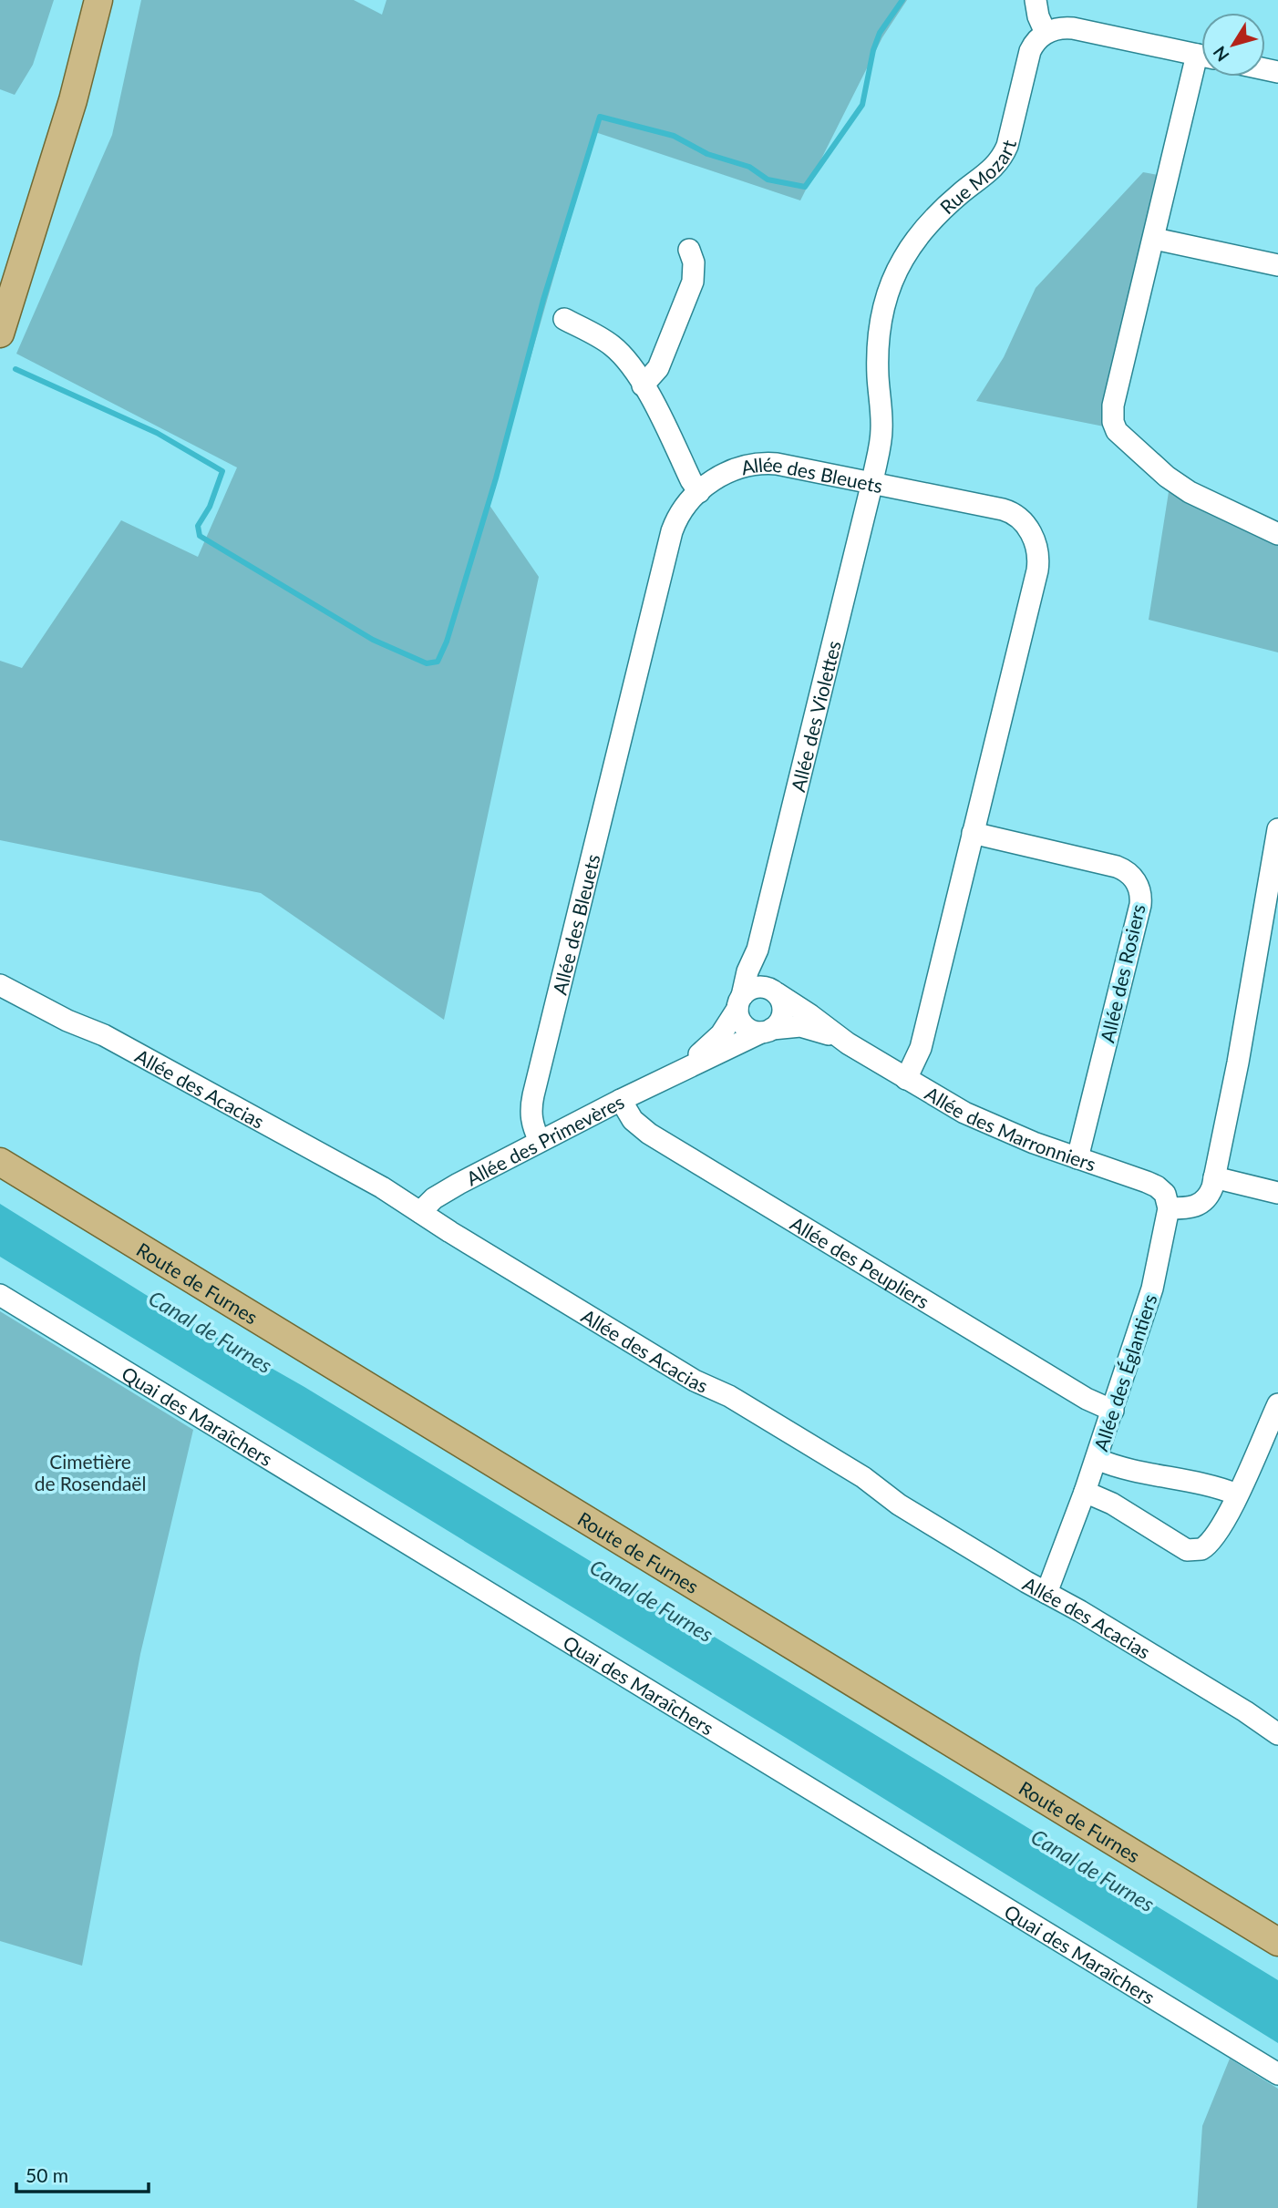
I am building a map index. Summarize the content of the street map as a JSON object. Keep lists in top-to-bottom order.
{
  "streets": {
    "main road": ["Route de Furnes"],
    "street": [
      "Rue Mozart",
      "Allée des Bleuets",
      "Allée des Violettes",
      "Allée des Rosiers",
      "Allée des Acacias",
      "Allée des Marronniers",
      "Allée des Primevères",
      "Allée des Peupliers",
      "Allée des Églantiers",
      "Quai des Maraîchers"
    ]
  },
  "crossings": [
    ["Rue Mozart", "Allée des Bleuets"],
    ["Rue Mozart", "Allée des Violettes"],
    ["Allée des Bleuets", "Allée des Violettes"],
    ["Allée des Bleuets", "Allée des Rosiers"],
    ["Allée des Bleuets", "Allée des Marronniers"],
    ["Allée des Bleuets", "Allée des Primevères"],
    ["Allée des Violettes", "Allée des Marronniers"],
    ["Allée des Violettes", "Allée des Primevères"],
    ["Allée des Rosiers", "Allée des Marronniers"],
    ["Allée des Acacias", "Allée des Primevères"],
    ["Allée des Acacias", "Allée des Églantiers"],
    ["Allée des Marronniers", "Allée des Primevères"],
    ["Allée des Marronniers", "Allée des Églantiers"],
    ["Allée des Primevères", "Allée des Peupliers"],
    ["Allée des Peupliers", "Allée des Églantiers"]
  ],
  "water": ["Canal de Furnes"],
  "parks": ["Cimetière de Rosendaël"],
  "scale_bar": "50 m",
  "north": "bottom left"
}
